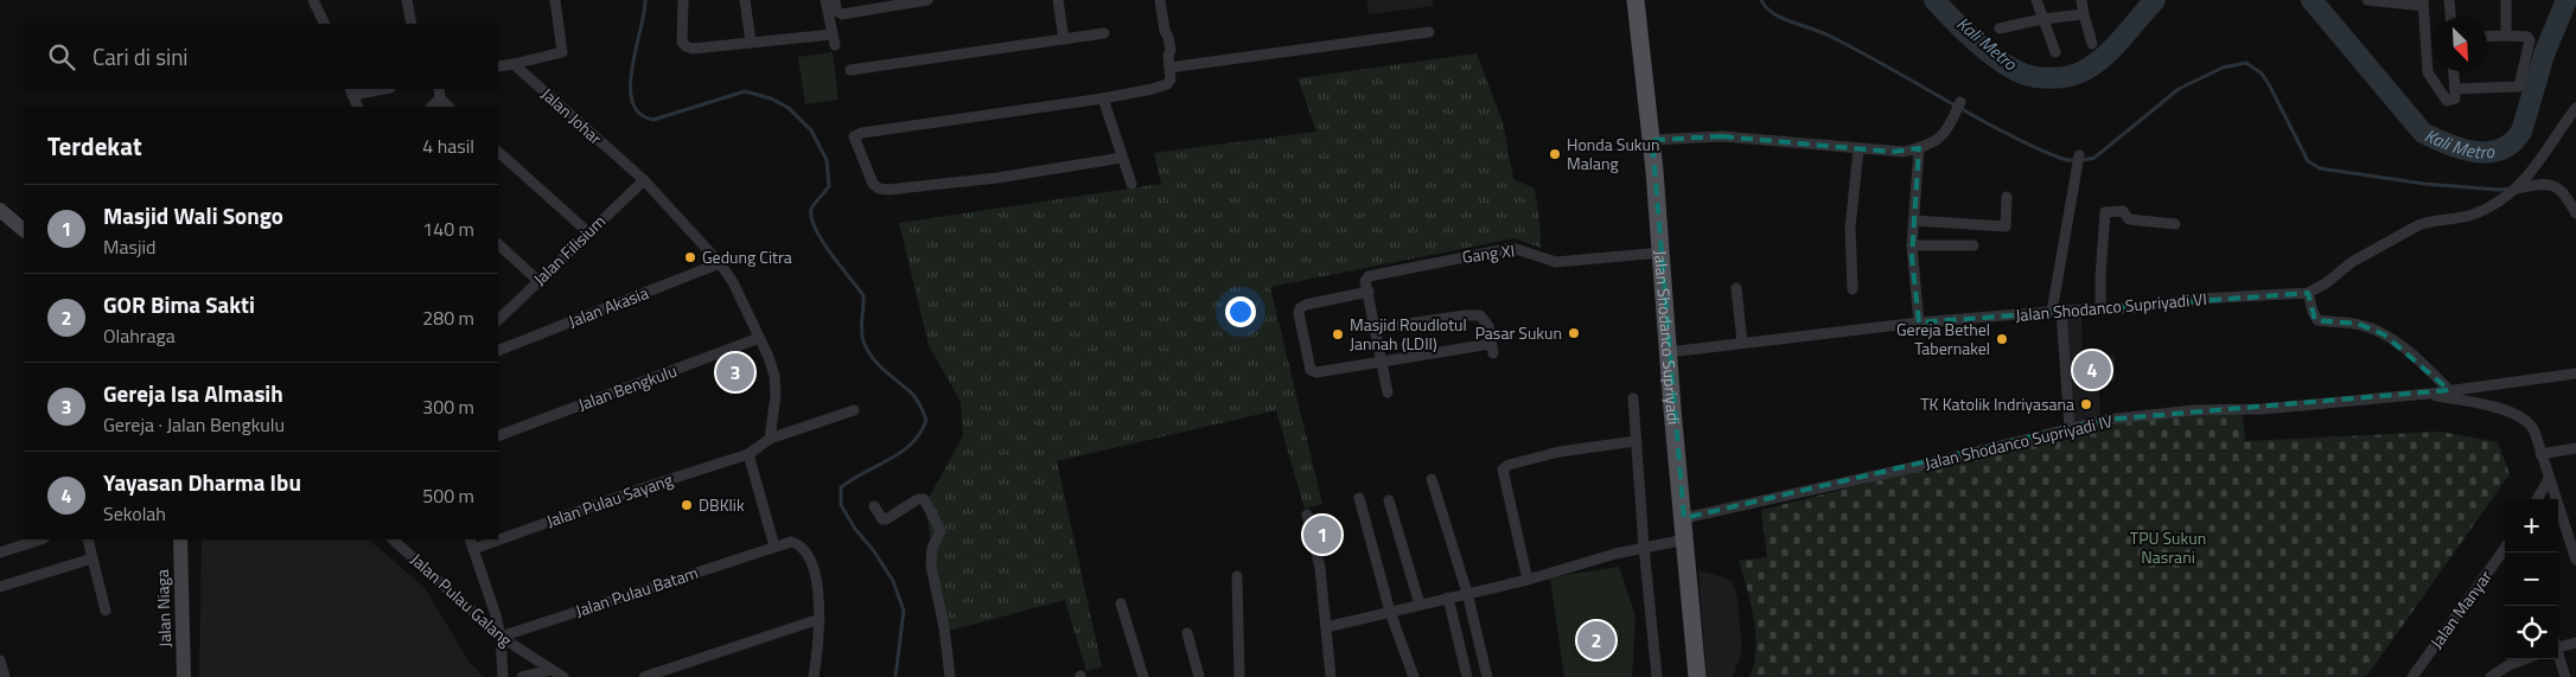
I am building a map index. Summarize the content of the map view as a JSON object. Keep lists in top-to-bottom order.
{
  "streets": {
    "main road": ["Jalan Shodanco Supriyadi"],
    "street": [
      "Jalan Johar",
      "Jalan Filisium",
      "Gang XI",
      "Jalan Akasia",
      "Jalan Shodanco Supriyadi VI",
      "Jalan Bengkulu",
      "Jalan Shodanco Supriyadi IV",
      "Jalan Pulau Sayang",
      "Jalan Pulau Batam",
      "Jalan Pulau Galang",
      "Jalan Niaga",
      "Jalan Manyar"
    ]
  },
  "crossings": [
    ["Jalan Johar", "Jalan Filisium"],
    ["Jalan Johar", "Jalan Akasia"],
    ["Jalan Johar", "Jalan Bengkulu"],
    ["Jalan Johar", "Jalan Pulau Sayang"],
    ["Gang XI", "Jalan Shodanco Supriyadi"],
    ["Jalan Shodanco Supriyadi VI", "Jalan Shodanco Supriyadi"],
    ["Jalan Shodanco Supriyadi", "Jalan Shodanco Supriyadi IV"],
    ["Jalan Pulau Batam", "Jalan Pulau Galang"]
  ],
  "water": ["Kali Metro"],
  "parks": ["TPU Sukun Nasrani"],
  "places": [
    "Honda Sukun Malang",
    "Gedung Citra",
    "Pasar Sukun",
    "Masjid Roudlotul Jannah (LDII)",
    "Gereja Bethel Tabernakel",
    "TK Katolik Indriyasana",
    "DBKlik"
  ],
  "north": "bottom right",
  "page": {
    "search": "Cari di sini",
    "heading": ["Terdekat", "4 hasil"],
    "list": [
      {
        "mark": "1",
        "name": "Masjid Wali Songo",
        "note": "Masjid",
        "value": "140 m"
      },
      {
        "mark": "2",
        "name": "GOR Bima Sakti",
        "note": "Olahraga",
        "value": "280 m"
      },
      {
        "mark": "3",
        "name": "Gereja Isa Almasih",
        "note": "Gereja · Jalan Bengkulu",
        "value": "300 m"
      },
      {
        "mark": "4",
        "name": "Yayasan Dharma Ibu",
        "note": "Sekolah",
        "value": "500 m"
      }
    ],
    "pins": [
      "4",
      "3",
      "1",
      "2"
    ],
    "map_buttons": ["+", "−"]
  }
}
